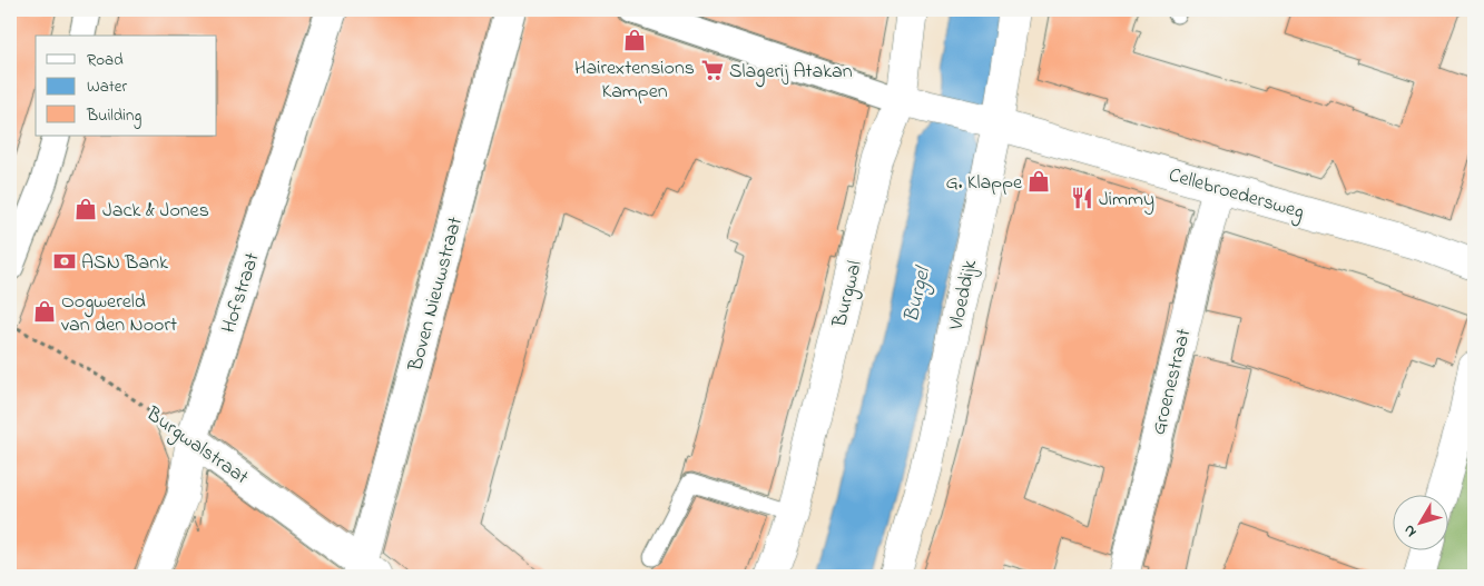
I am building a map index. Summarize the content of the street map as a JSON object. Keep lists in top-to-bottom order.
{
  "streets": {
    "street": [
      "Cellebroedersweg",
      "Hofstraat",
      "Boven Nieuwstraat",
      "Burgwal",
      "Vloeddijk",
      "Groenestraat",
      "Burgwalstraat"
    ]
  },
  "crossings": [
    ["Cellebroedersweg", "Burgwal"],
    ["Cellebroedersweg", "Vloeddijk"],
    ["Cellebroedersweg", "Groenestraat"],
    ["Hofstraat", "Burgwalstraat"],
    ["Boven Nieuwstraat", "Burgwalstraat"]
  ],
  "water": ["Burgel"],
  "places": {
    "shop": [
      "Hairextensions Kampen",
      "G. Klappe",
      "Jack & Jones",
      "Oogwereld van den Noort"
    ],
    "supermarket": ["Slagerij Atakan"],
    "restaurant": ["Jimmy"],
    "bank": ["ASN Bank"]
  },
  "legend": ["Road", "Water", "Building"],
  "north": "bottom left"
}
